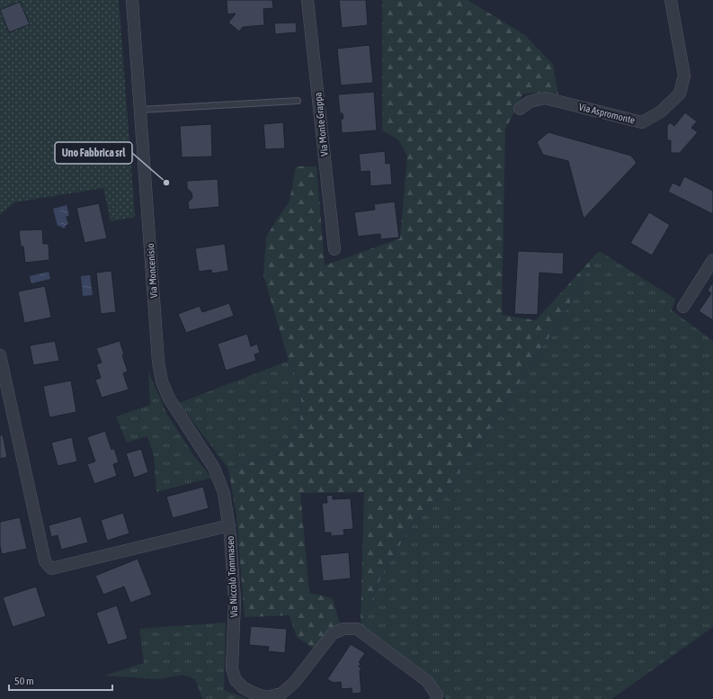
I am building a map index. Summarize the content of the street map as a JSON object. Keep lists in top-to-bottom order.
{
  "streets": {
    "street": [
      "Via Aspromonte",
      "Via Monte Grappa",
      "Via Moncenisio",
      "Via Niccolò Tommaseo"
    ]
  },
  "crossings": [
    ["Via Moncenisio", "Via Niccolò Tommaseo"]
  ],
  "places": ["Uno Fabbrica srl"],
  "scale_bar": "50 m"
}
